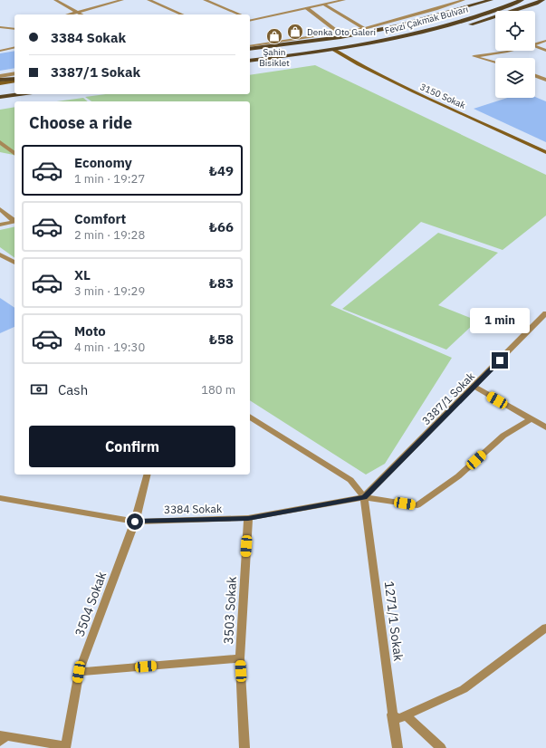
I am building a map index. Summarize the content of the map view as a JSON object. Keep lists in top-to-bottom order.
{
  "streets": {
    "main road": ["Fevzi Çakmak Bulvarı", "3150 Sokak"],
    "street": [
      "3387/1 Sokak",
      "3384 Sokak",
      "3504 Sokak",
      "3503 Sokak",
      "1271/1 Sokak"
    ]
  },
  "crossings": [
    ["Fevzi Çakmak Bulvarı", "3150 Sokak"],
    ["3387/1 Sokak", "3384 Sokak"],
    ["3387/1 Sokak", "1271/1 Sokak"],
    ["3384 Sokak", "3504 Sokak"],
    ["3384 Sokak", "3503 Sokak"],
    ["3384 Sokak", "1271/1 Sokak"]
  ],
  "places": {
    "shop": ["Denka Oto Galeri", "Şahin Bisiklet"]
  },
  "page": {
    "banner": ["3384 Sokak", "3387/1 Sokak"],
    "heading": "Choose a ride",
    "list": [
      {
        "name": "Economy",
        "note": "1 min · 19:27",
        "value": "₺49"
      },
      {
        "name": "Comfort",
        "note": "2 min · 19:28",
        "value": "₺66"
      },
      {
        "name": "XL",
        "note": "3 min · 19:29",
        "value": "₺83"
      },
      {
        "name": "Moto",
        "note": "4 min · 19:30",
        "value": "₺58"
      }
    ],
    "bubble": "1 min",
    "pay": ["Cash", "180 m"],
    "buttons": "Confirm"
  }
}
